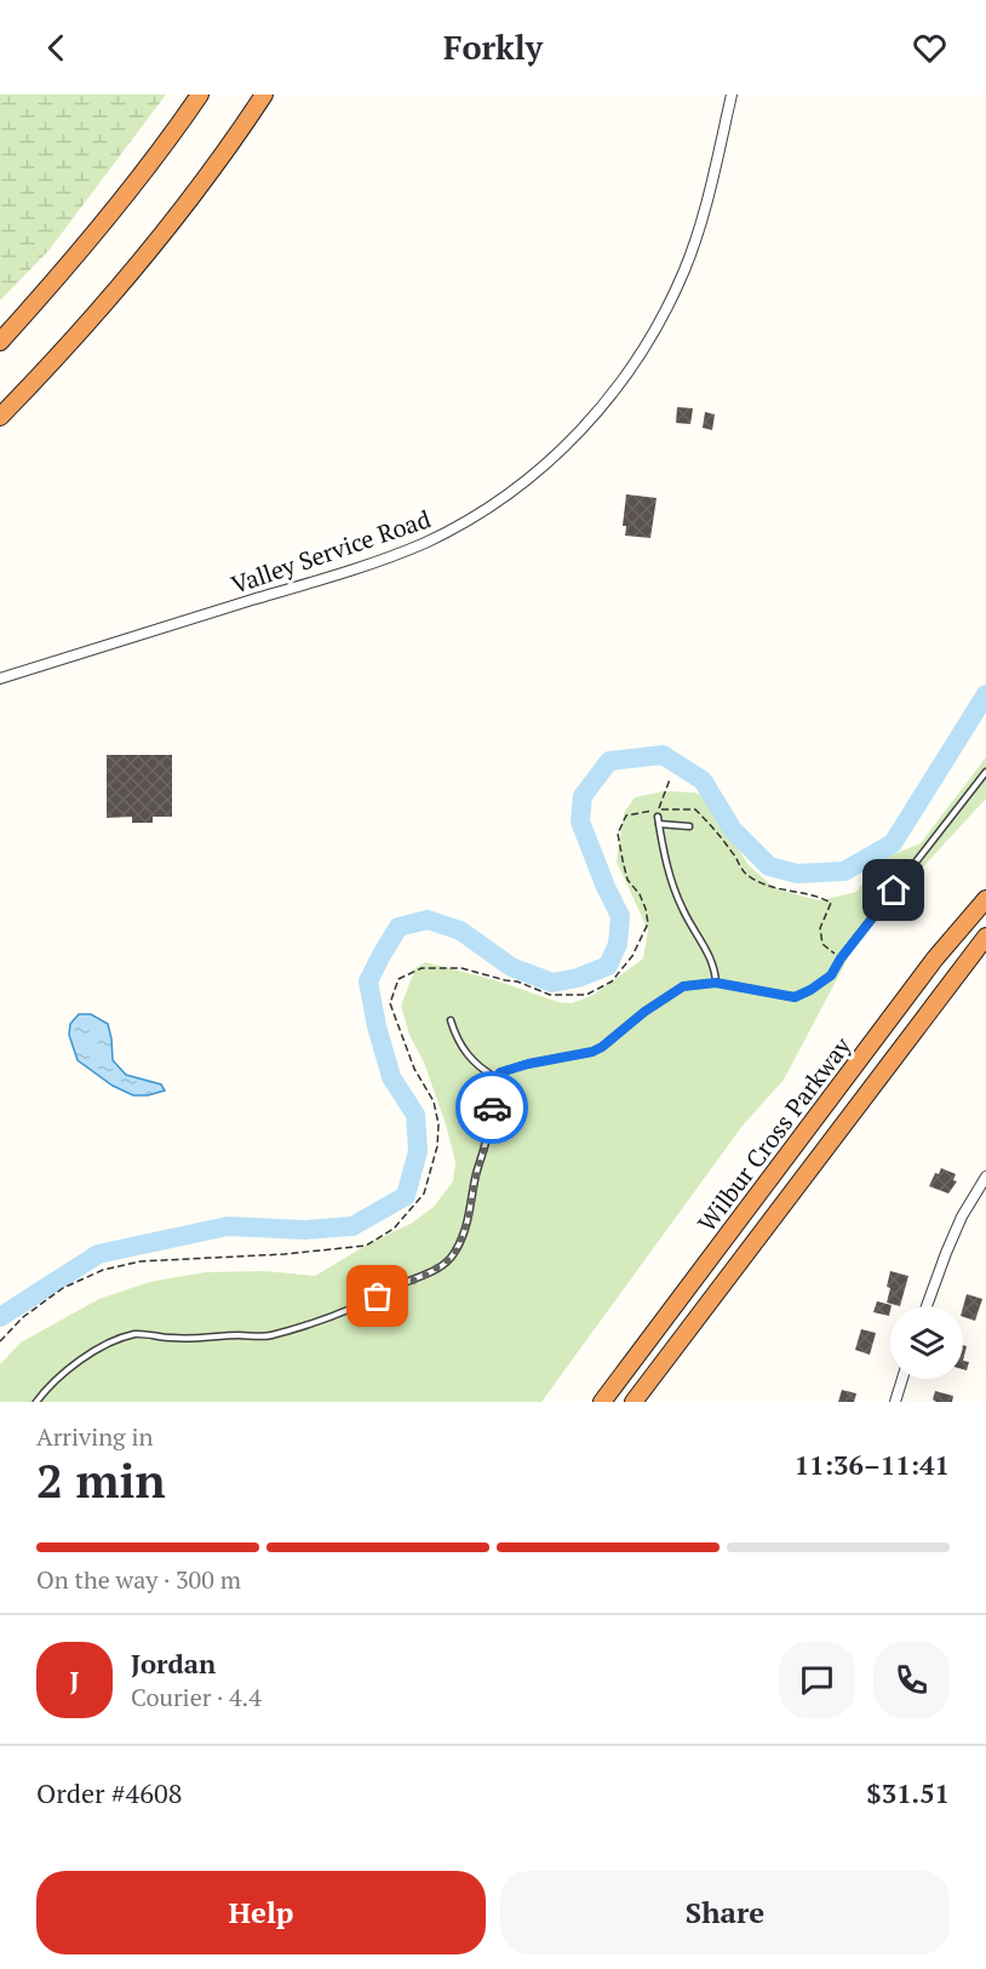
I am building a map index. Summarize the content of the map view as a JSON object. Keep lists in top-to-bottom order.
{
  "streets": {
    "highway": ["Wilbur Cross Parkway"],
    "street": ["Valley Service Road"]
  },
  "page": {
    "header": "Forkly",
    "heading": ["2 min", "Arriving in", "11:36–11:41"],
    "panel": [
      "Jordan",
      "Courier · 4.4",
      "Order #4608",
      "$31.51"
    ],
    "bar": "On the way · 300 m",
    "round": "J",
    "buttons": ["Help", "Share"]
  }
}
